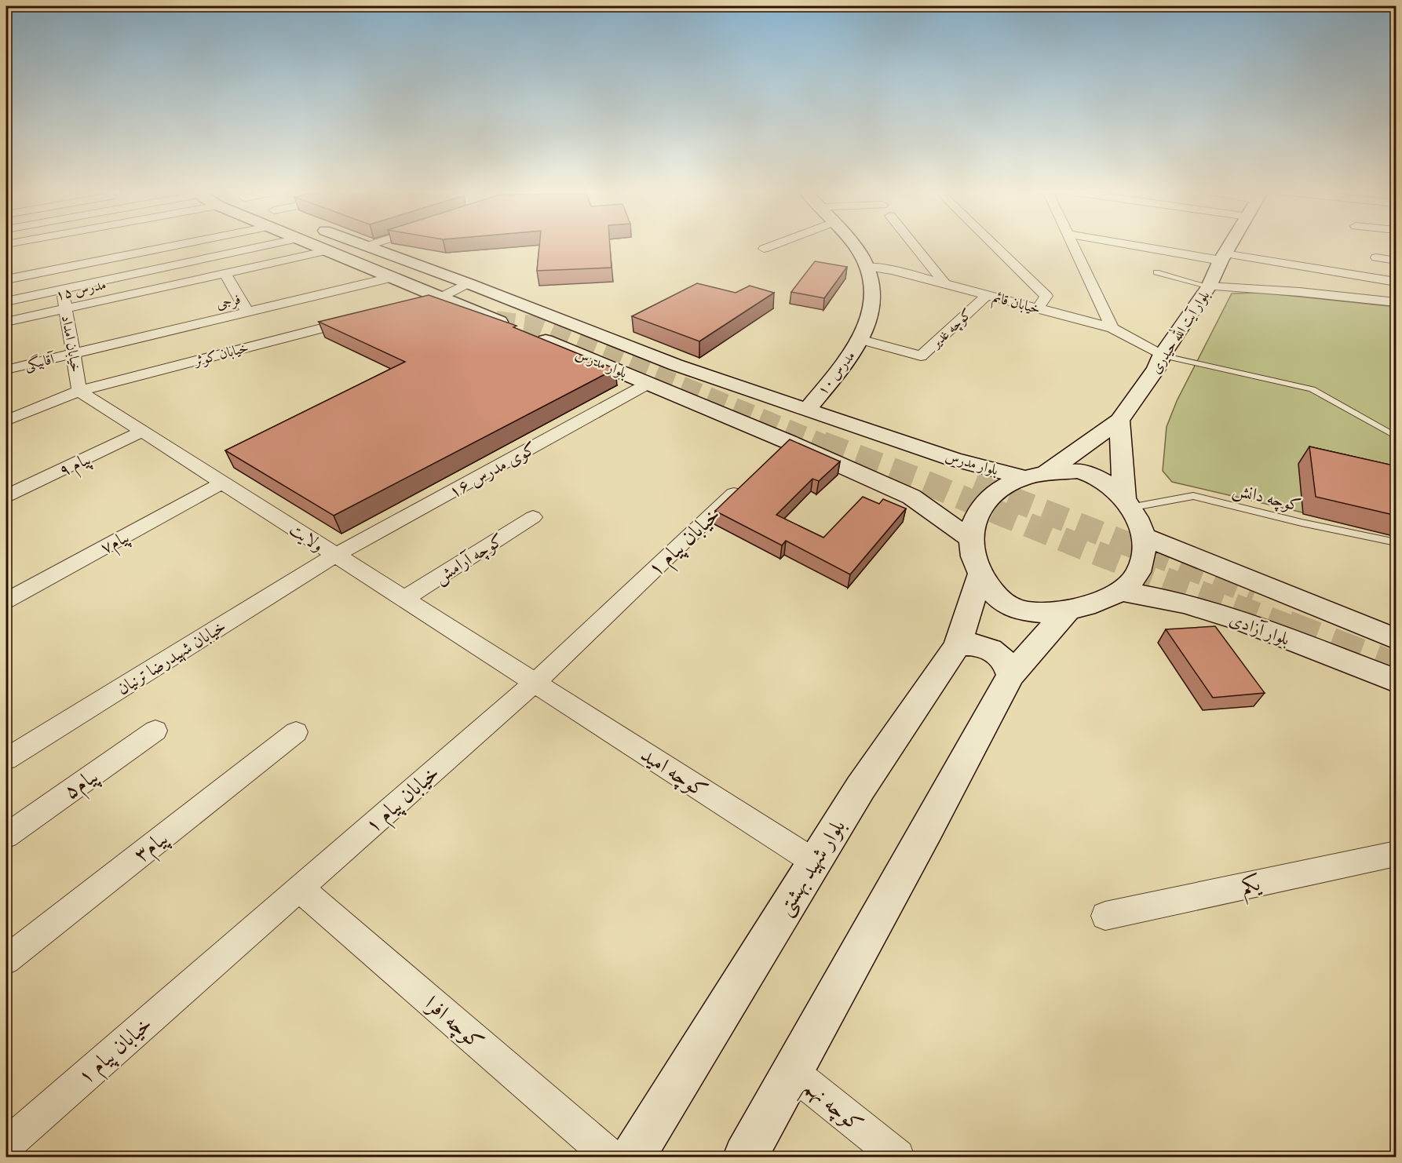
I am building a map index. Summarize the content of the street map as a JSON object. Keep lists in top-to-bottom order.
{
  "streets": {
    "main road": [
      "بلوار آیت الله حیدری",
      "بلوار مدرس",
      "مدرس ۱۰",
      "بلوار آزادی",
      "بلوار شهید بهشتی"
    ],
    "street": [
      "مدرس ۱۵",
      "فرجی",
      "خیابان قائم",
      "کوچه غدیر",
      "خیابان امداد",
      "خیابان کوثر",
      "آقابیگی",
      "پیام ۹",
      "کوی مدرس ۱۶",
      "ولایت",
      "پیام۷",
      "خیابان پیام ۱",
      "کوچه آرامش",
      "خیابان شهیدرضا ترنیان",
      "کوچه امید",
      "پیام۵",
      "پیام۳",
      "یکم",
      "کوچه افرا",
      "کوچه نهم"
    ],
    "lane": ["کوچه دانش"]
  },
  "crossings": [
    ["مدرس ۱۵", "خیابان امداد"],
    ["مدرس ۱۵", "بلوار مدرس"],
    ["فرجی", "خیابان امداد"],
    ["فرجی", "آقابیگی"],
    ["فرجی", "بلوار مدرس"],
    ["خیابان قائم", "کوچه غدیر"],
    ["خیابان قائم", "بلوار آیت الله حیدری"],
    ["خیابان قائم", "مدرس ۱۰"],
    ["کوچه غدیر", "مدرس ۱۰"],
    ["بلوار آیت الله حیدری", "بلوار مدرس"],
    ["بلوار آیت الله حیدری", "کوچه دانش"],
    ["بلوار آیت الله حیدری", "بلوار آزادی"],
    ["بلوار آیت الله حیدری", "بلوار شهید بهشتی"],
    ["خیابان امداد", "خیابان کوثر"],
    ["خیابان امداد", "آقابیگی"],
    ["خیابان امداد", "ولایت"],
    ["خیابان کوثر", "ولایت"],
    ["بلوار مدرس", "مدرس ۱۰"],
    ["بلوار مدرس", "کوی مدرس ۱۶"],
    ["بلوار مدرس", "کوچه دانش"],
    ["بلوار مدرس", "بلوار آزادی"],
    ["بلوار مدرس", "بلوار شهید بهشتی"],
    ["پیام ۹", "ولایت"],
    ["کوی مدرس ۱۶", "ولایت"],
    ["کوی مدرس ۱۶", "خیابان شهیدرضا ترنیان"],
    ["کوچه دانش", "بلوار آزادی"],
    ["کوچه دانش", "بلوار شهید بهشتی"],
    ["ولایت", "پیام۷"],
    ["ولایت", "خیابان پیام ۱"],
    ["ولایت", "کوچه آرامش"],
    ["ولایت", "خیابان شهیدرضا ترنیان"],
    ["ولایت", "کوچه امید"],
    ["خیابان پیام ۱", "کوچه امید"],
    ["خیابان پیام ۱", "کوچه افرا"],
    ["بلوار آزادی", "بلوار شهید بهشتی"],
    ["کوچه امید", "بلوار شهید بهشتی"]
  ]
}
